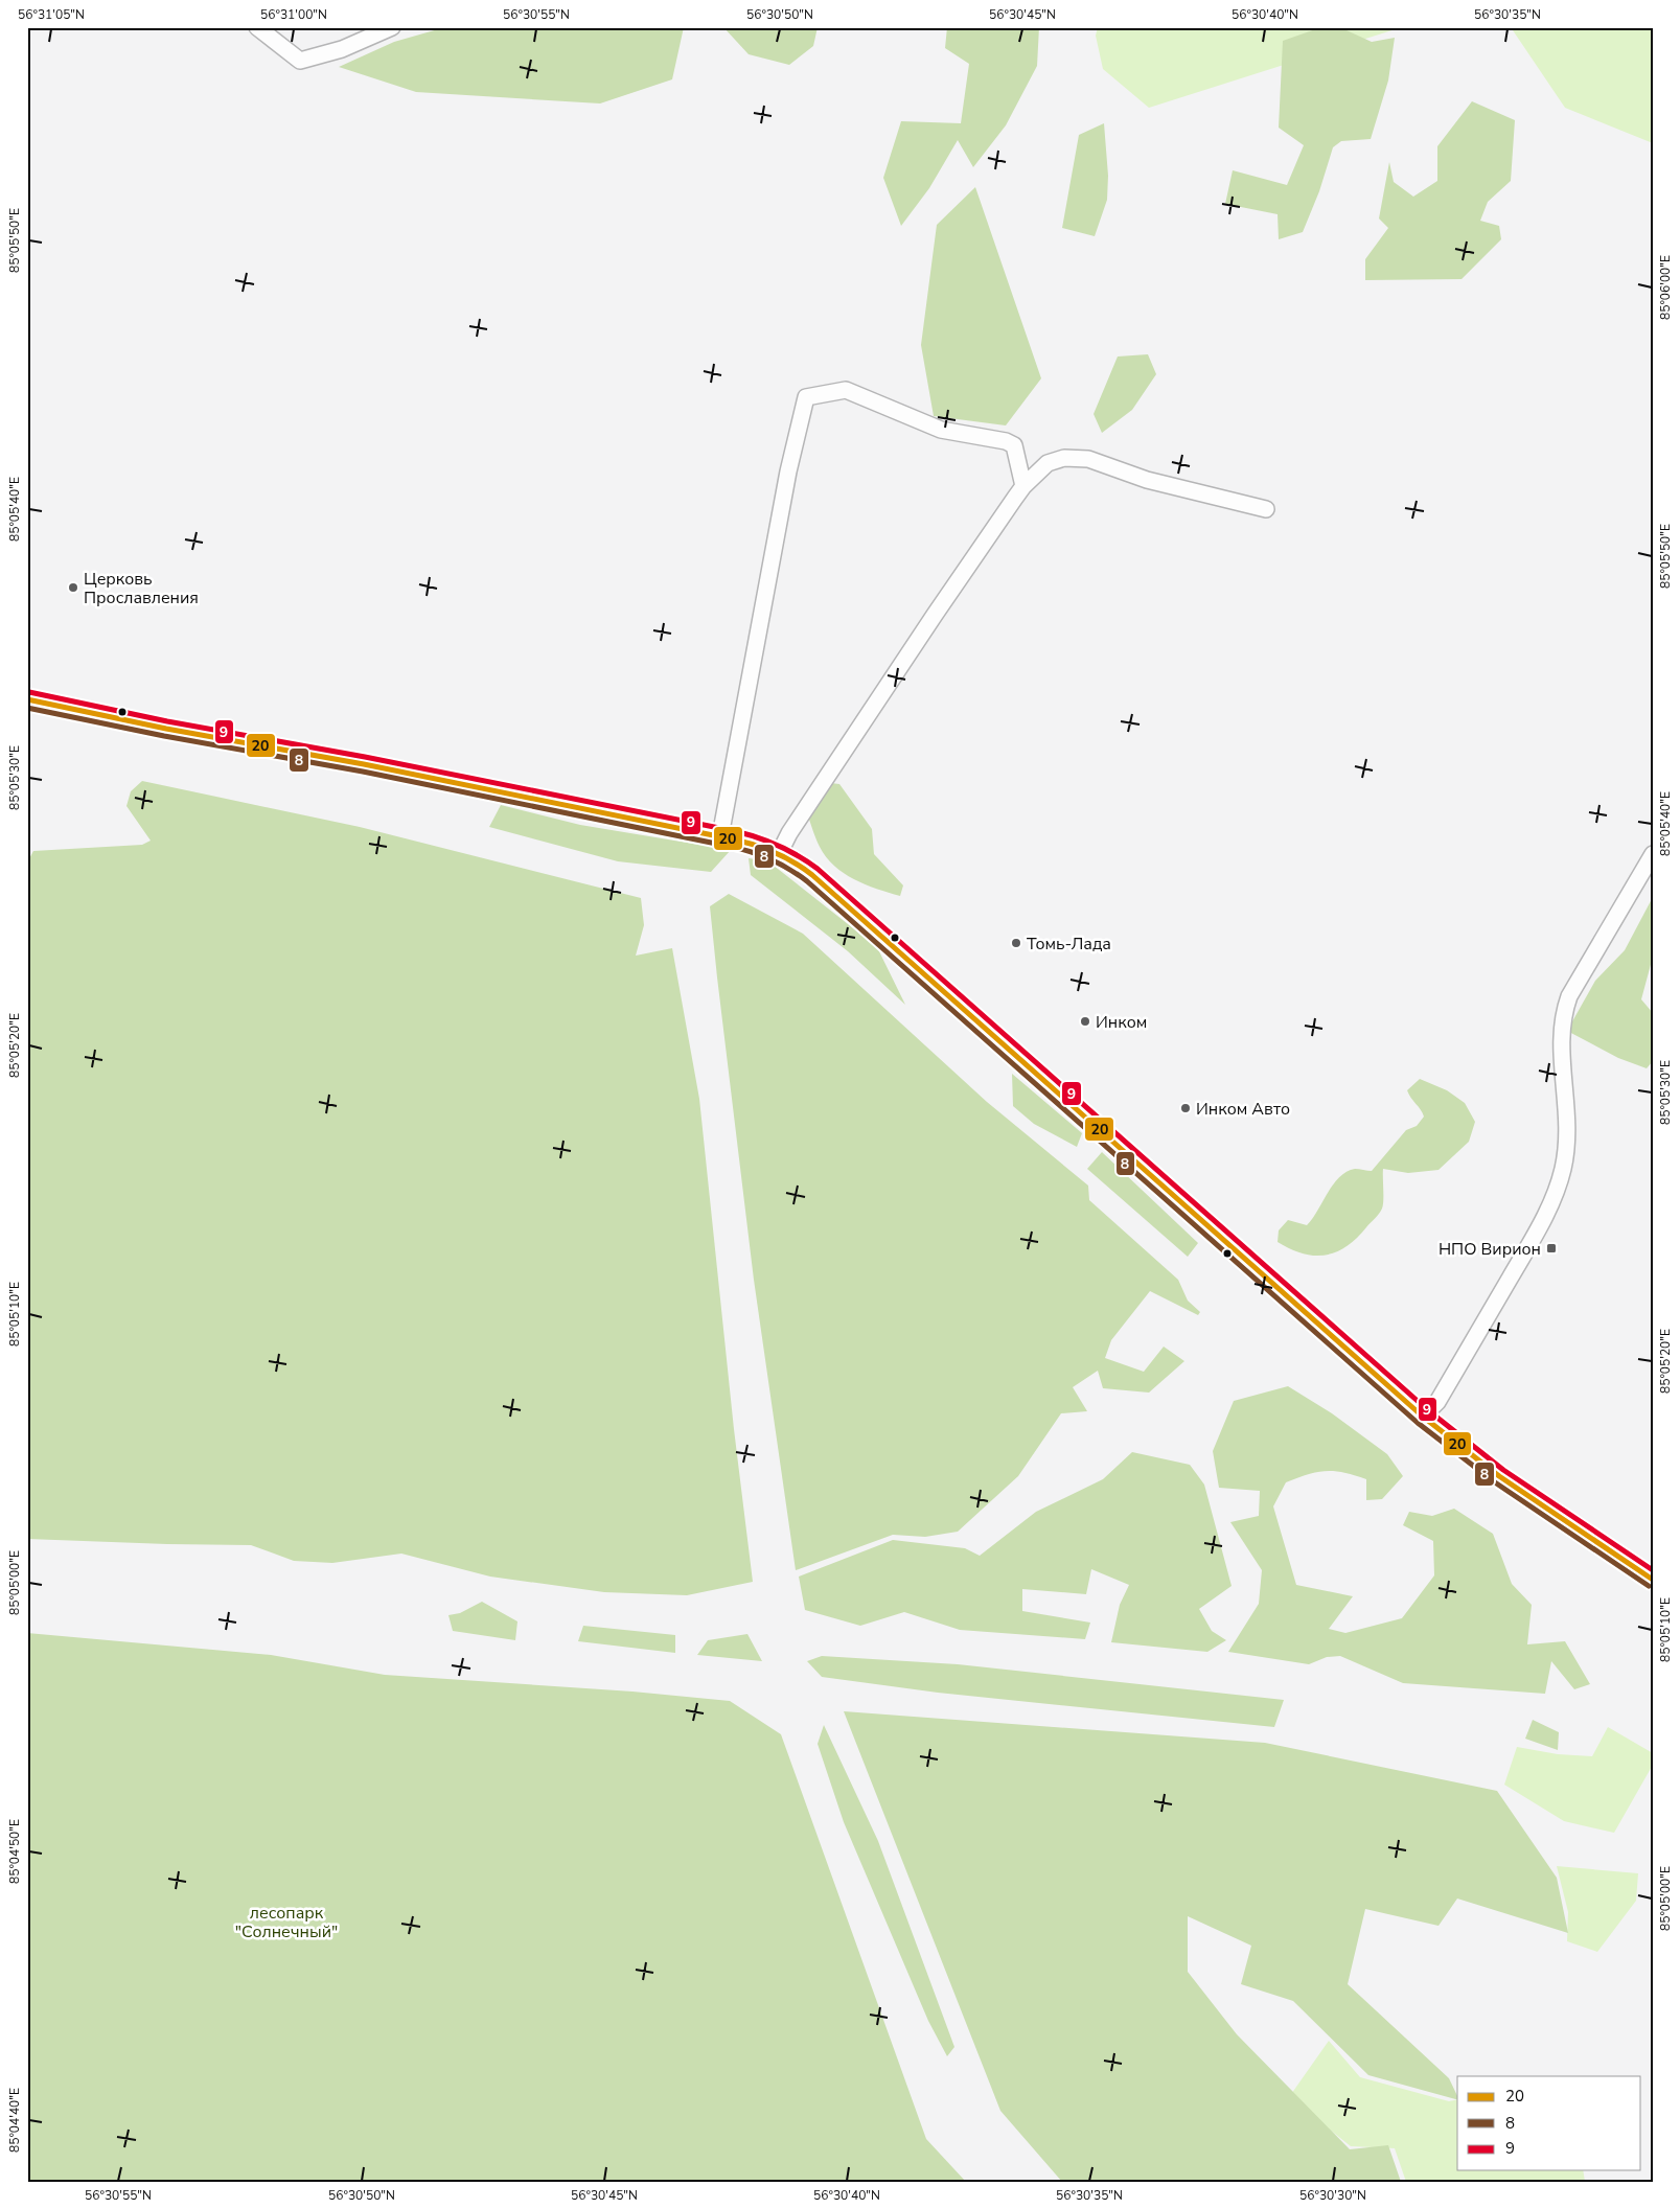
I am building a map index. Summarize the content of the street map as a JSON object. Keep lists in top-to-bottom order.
{
  "parks": ["лесопарк \"Солнечный\""],
  "places": {
    "other": [
      "Церковь Прославления",
      "Томь-Лада",
      "Инком",
      "Инком Авто"
    ],
    "transit": ["НПО Вирион"]
  },
  "lines": ["transit line 9", "transit line 20", "transit line 8"],
  "legend": ["20", "8", "9"],
  "coordinates": [
    "56°31'05\"N",
    "56°31'00\"N",
    "56°30'55\"N",
    "56°30'50\"N",
    "56°30'45\"N",
    "56°30'40\"N",
    "56°30'35\"N",
    "85°05'50\"E",
    "85°06'00\"E",
    "85°05'40\"E",
    "85°05'30\"E",
    "85°05'20\"E",
    "85°05'10\"E",
    "85°05'00\"E",
    "85°04'50\"E",
    "85°04'40\"E",
    "56°30'30\"N"
  ]
}
